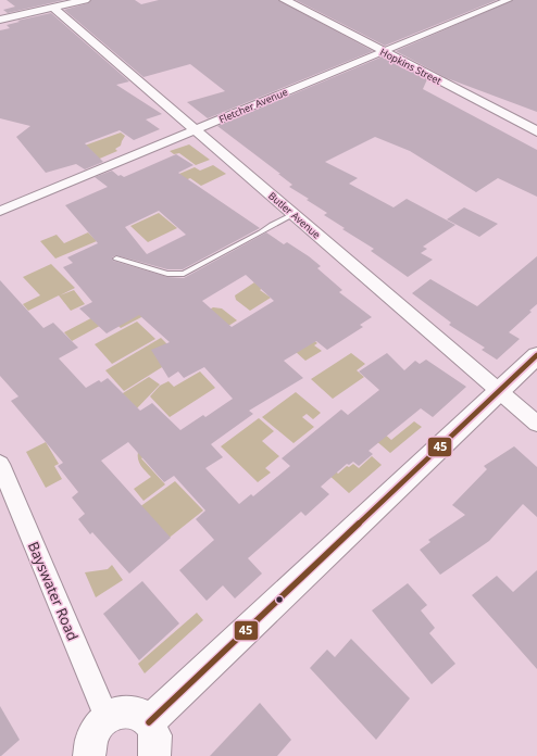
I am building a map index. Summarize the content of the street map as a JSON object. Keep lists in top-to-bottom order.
{
  "streets": {
    "street": [
      "Hopkins Street",
      "Fletcher Avenue",
      "Butler Avenue",
      "Bayswater Road"
    ]
  },
  "crossings": [
    ["Hopkins Street", "Fletcher Avenue"],
    ["Fletcher Avenue", "Butler Avenue"]
  ],
  "lines": ["transit line 45"]
}
